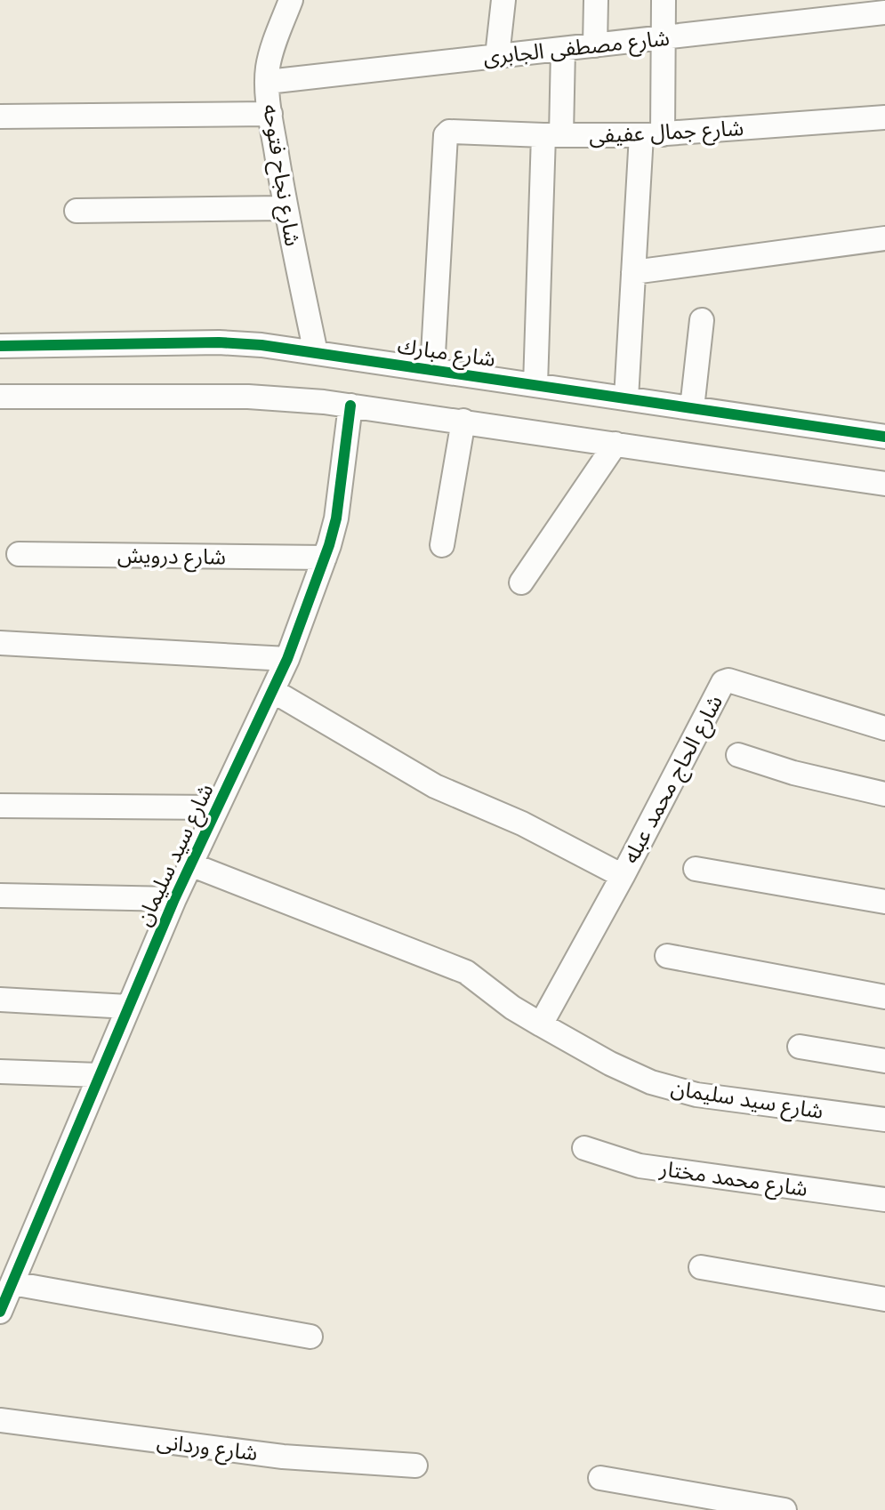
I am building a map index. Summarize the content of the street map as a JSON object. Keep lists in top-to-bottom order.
{
  "streets": {
    "street": [
      "شارع مصطفى الجابرى",
      "شارع جمال عفيفى",
      "شارع نجاح فتوحه",
      "شارع مبارك",
      "شارع درويش",
      "شارع الحاج محمد عبله",
      "شارع سيد سليمان",
      "شارع محمد مختار",
      "شارع وردانى"
    ]
  },
  "crossings": [
    ["شارع مصطفى الجابرى", "شارع نجاح فتوحه"],
    ["شارع جمال عفيفى", "شارع مبارك"],
    ["شارع نجاح فتوحه", "شارع مبارك"],
    ["شارع درويش", "شارع سيد سليمان"],
    ["شارع الحاج محمد عبله", "شارع سيد سليمان"]
  ]
}
